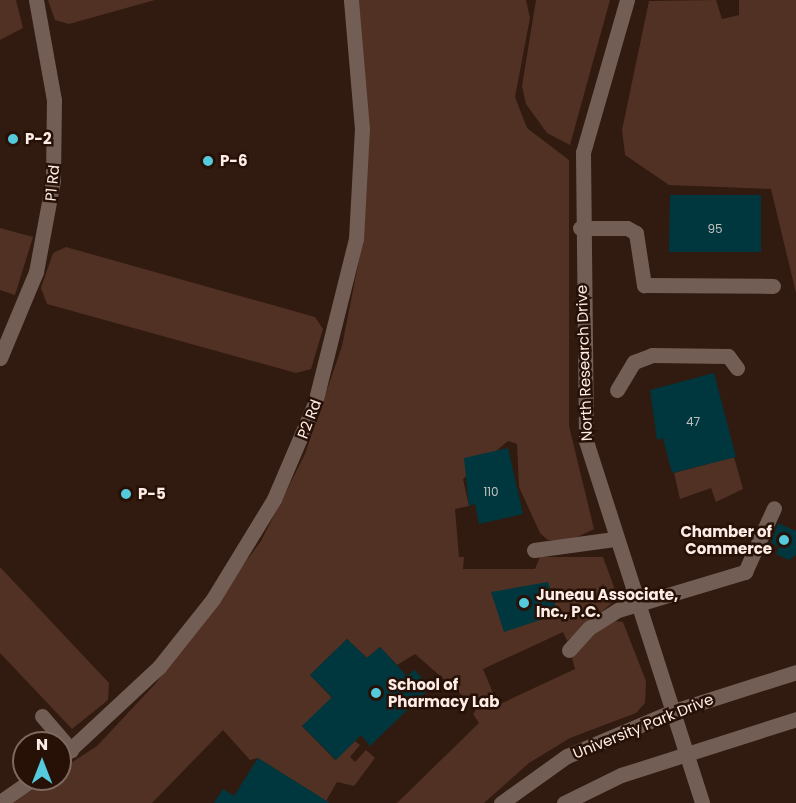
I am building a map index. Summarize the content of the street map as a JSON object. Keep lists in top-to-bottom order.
{
  "streets": {
    "street": [
      "P1 Rd",
      "North Research Drive",
      "P2 Rd",
      "University Park Drive"
    ]
  },
  "crossings": [
    ["North Research Drive", "University Park Drive"]
  ],
  "places": [
    "P-2",
    "P-6",
    "P-5",
    "Chamber of Commerce",
    "Juneau Associate, Inc., P.C.",
    "School of Pharmacy Lab"
  ],
  "house_numbers": ["95", "47", "110"],
  "north": "top"
}
